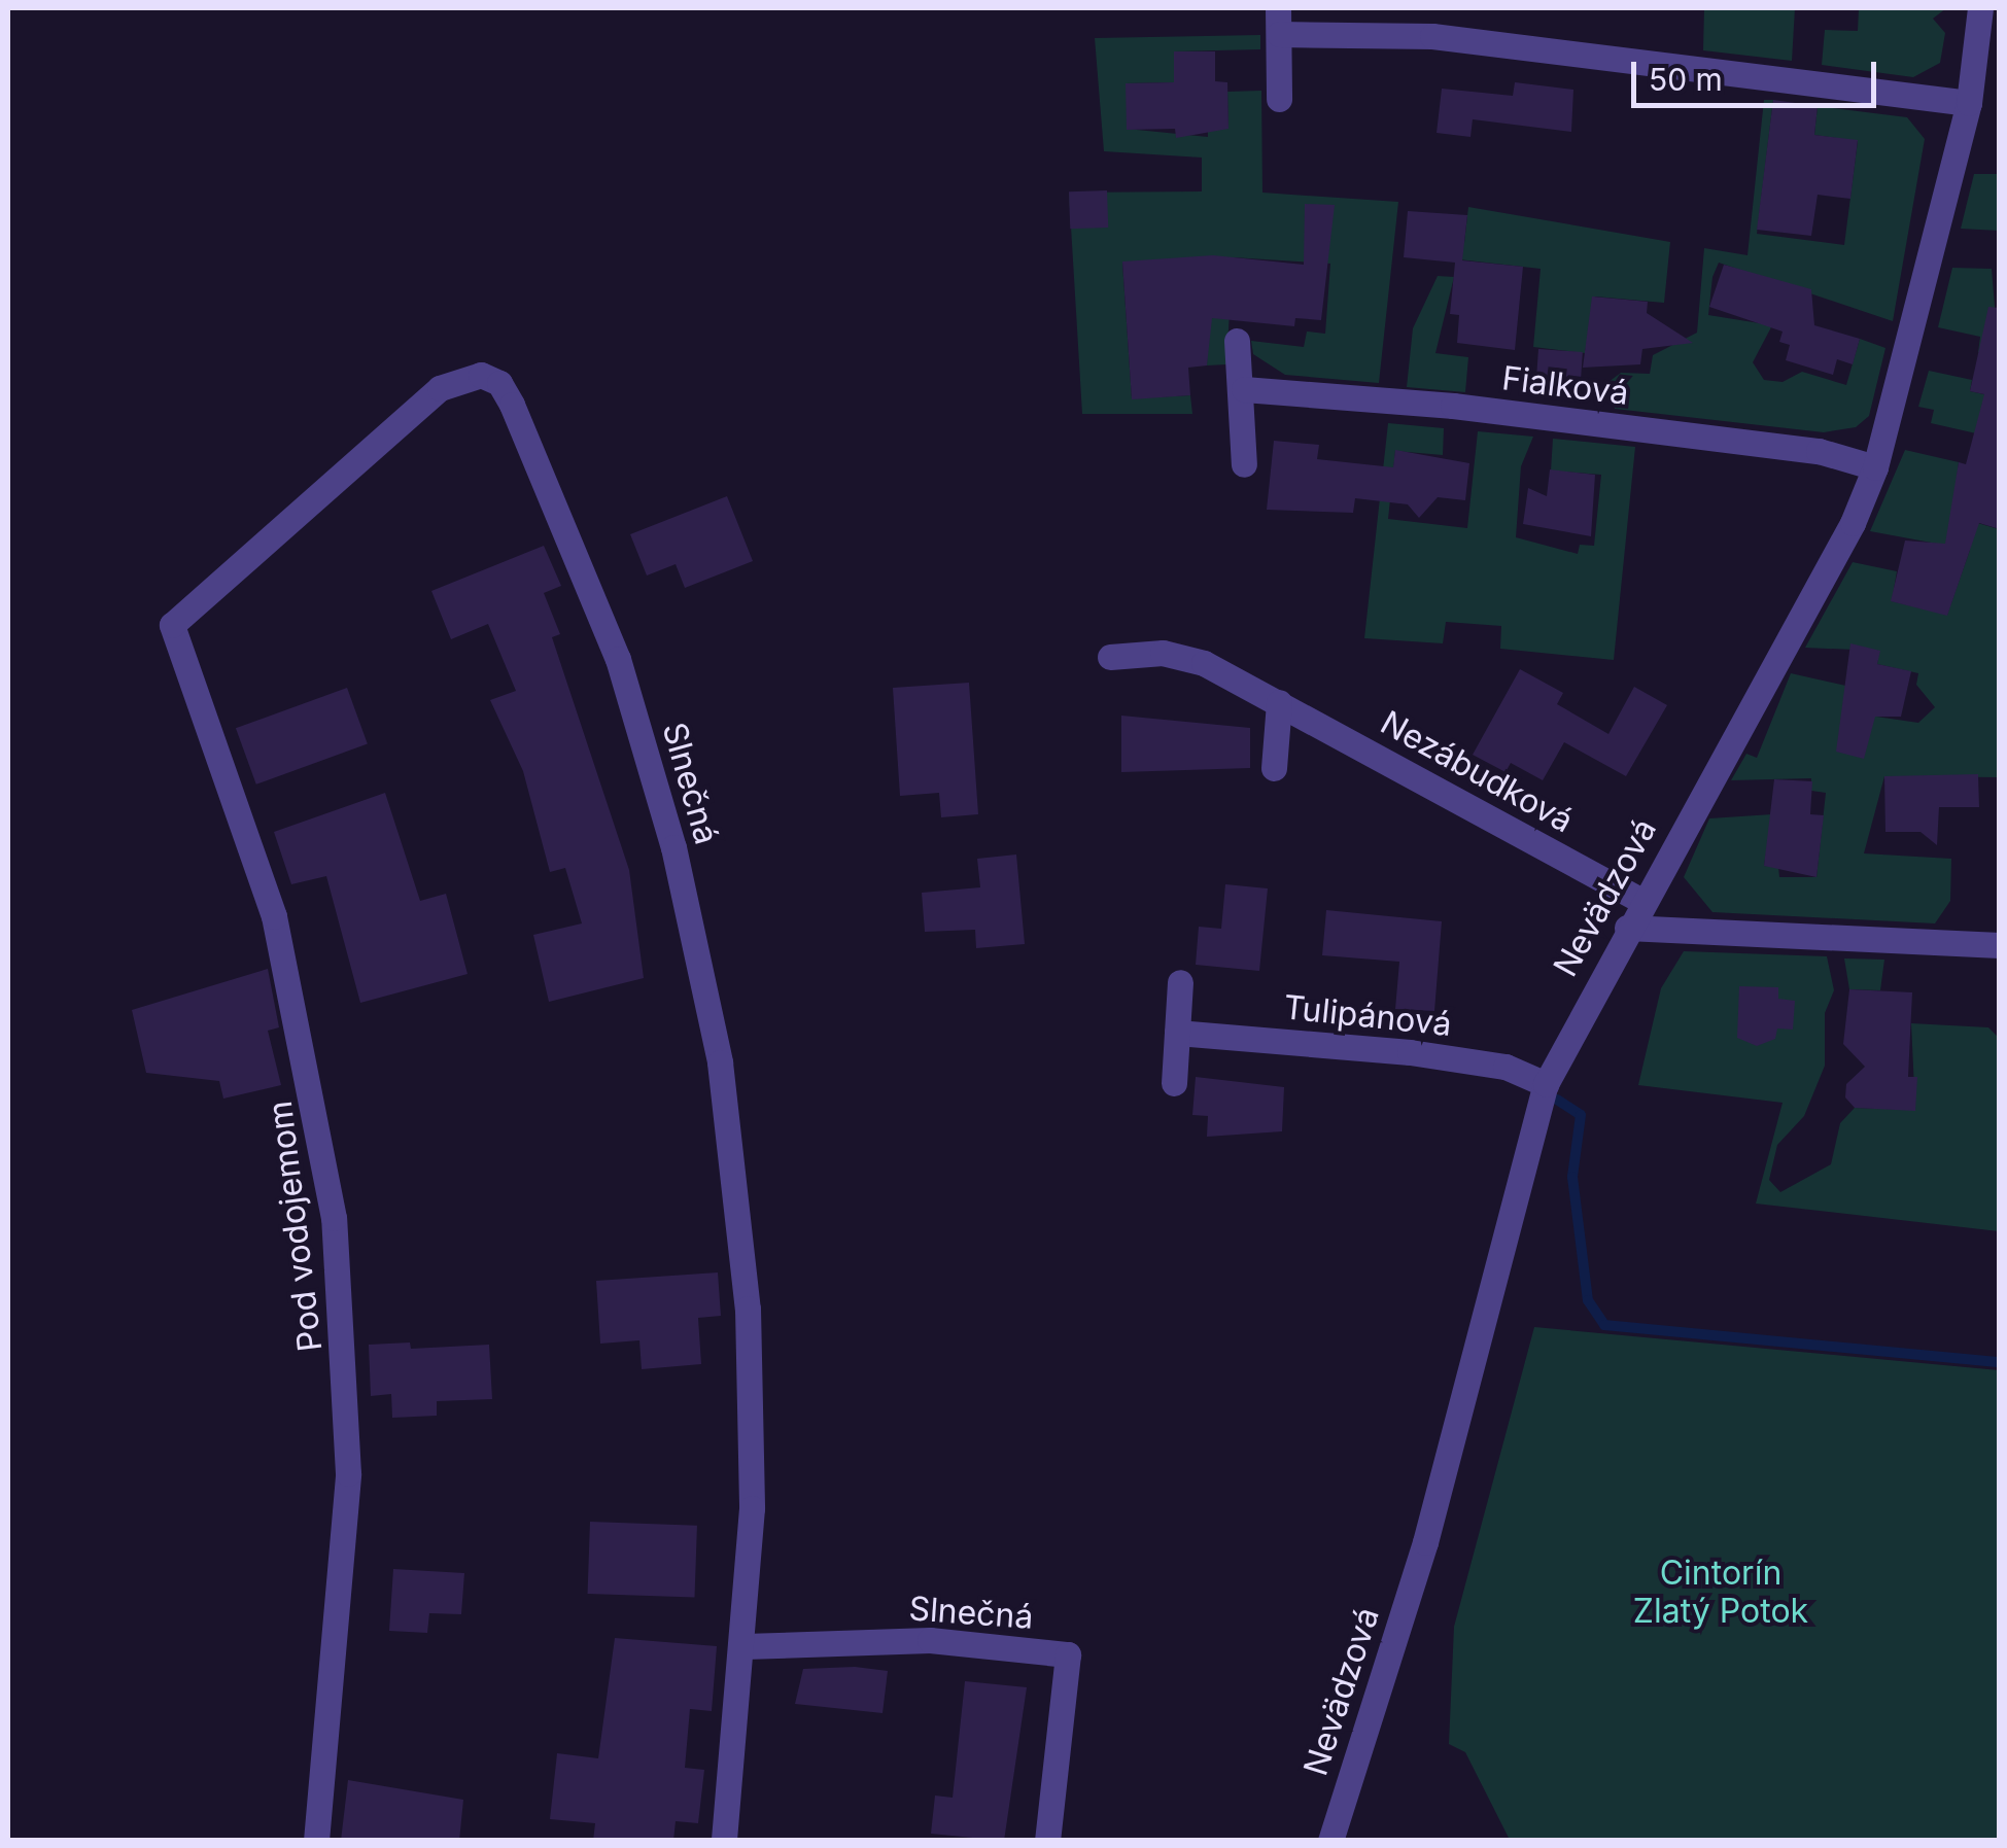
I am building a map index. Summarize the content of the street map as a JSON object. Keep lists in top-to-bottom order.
{
  "streets": {
    "street": [
      "Fialková",
      "Nezábudková",
      "Slnečná",
      "Nevädzová",
      "Tulipánová",
      "Pod vodojemom"
    ]
  },
  "crossings": [
    ["Fialková", "Nevädzová"],
    ["Nezábudková", "Nevädzová"],
    ["Slnečná", "Pod vodojemom"],
    ["Nevädzová", "Tulipánová"]
  ],
  "parks": ["Cintorín Zlatý Potok"],
  "scale_bar": "50 m"
}
